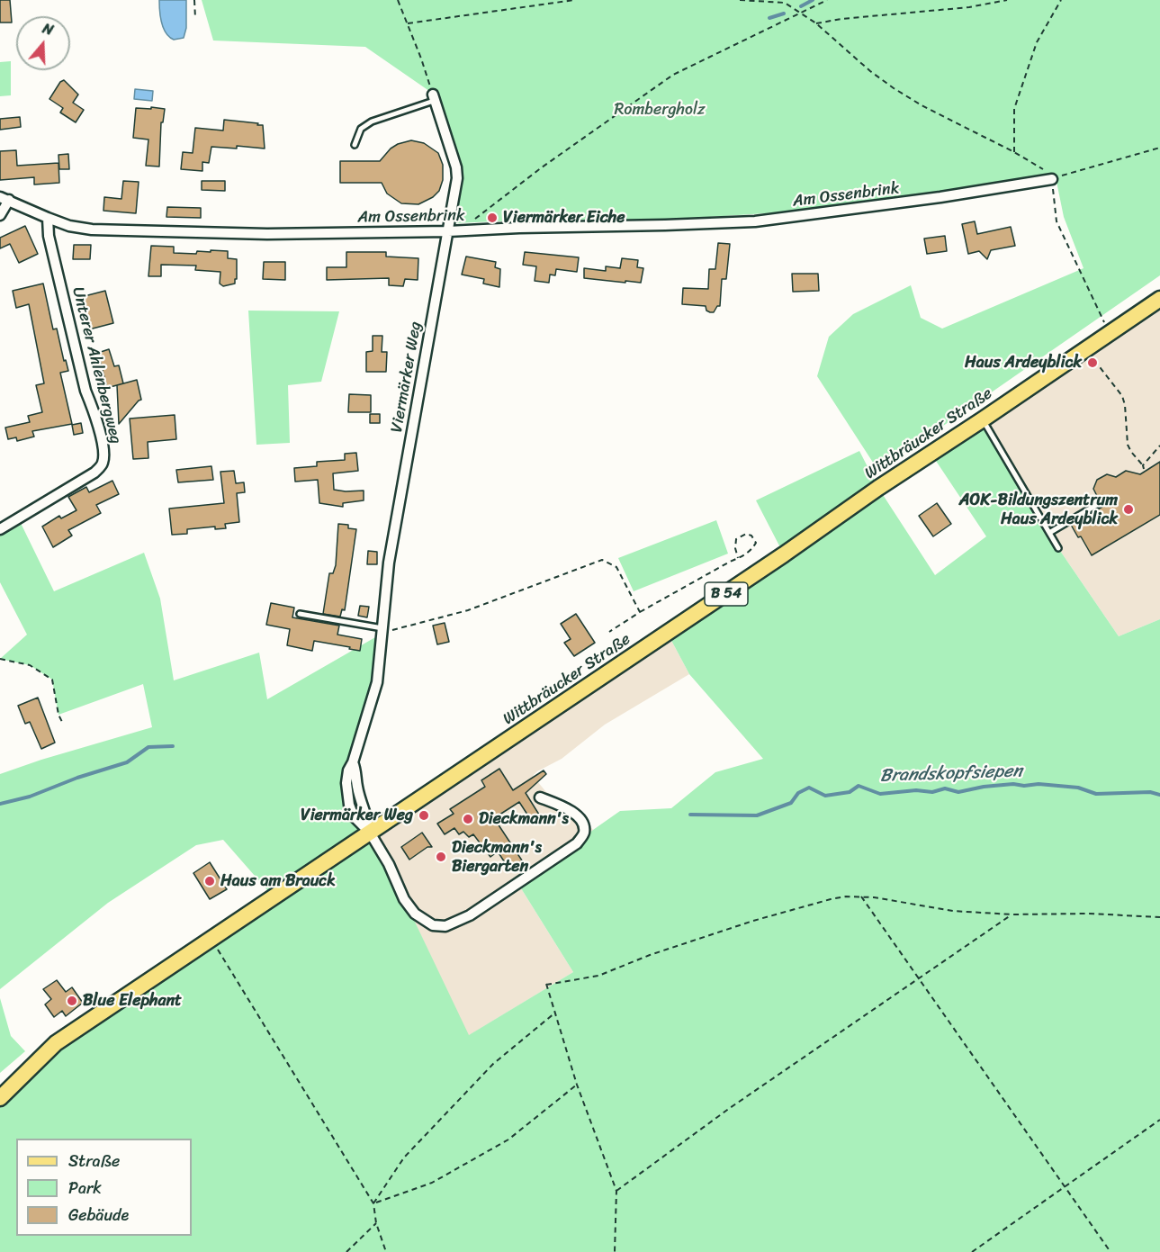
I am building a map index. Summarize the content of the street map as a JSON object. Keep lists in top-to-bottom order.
{
  "streets": {
    "main road": ["Wittbräucker Straße", "B 54"],
    "street": ["Am Ossenbrink", "Unterer Ahlenbergweg", "Viermärker Weg"]
  },
  "crossings": [
    ["Am Ossenbrink", "Unterer Ahlenbergweg"],
    ["Am Ossenbrink", "Viermärker Weg"],
    ["Viermärker Weg", "Wittbräucker Straße"]
  ],
  "water": ["Brandskopfsiepen"],
  "parks": ["Rombergholz"],
  "places": [
    "Viermärker Eiche",
    "Haus Ardeyblick",
    "AOK-Bildungszentrum Haus Ardeyblick",
    "Viermärker Weg",
    "Dieckmann's",
    "Dieckmann's Biergarten",
    "Haus am Brauck",
    "Blue Elephant"
  ],
  "legend": ["Straße", "Park", "Gebäude"],
  "north": "top"
}
